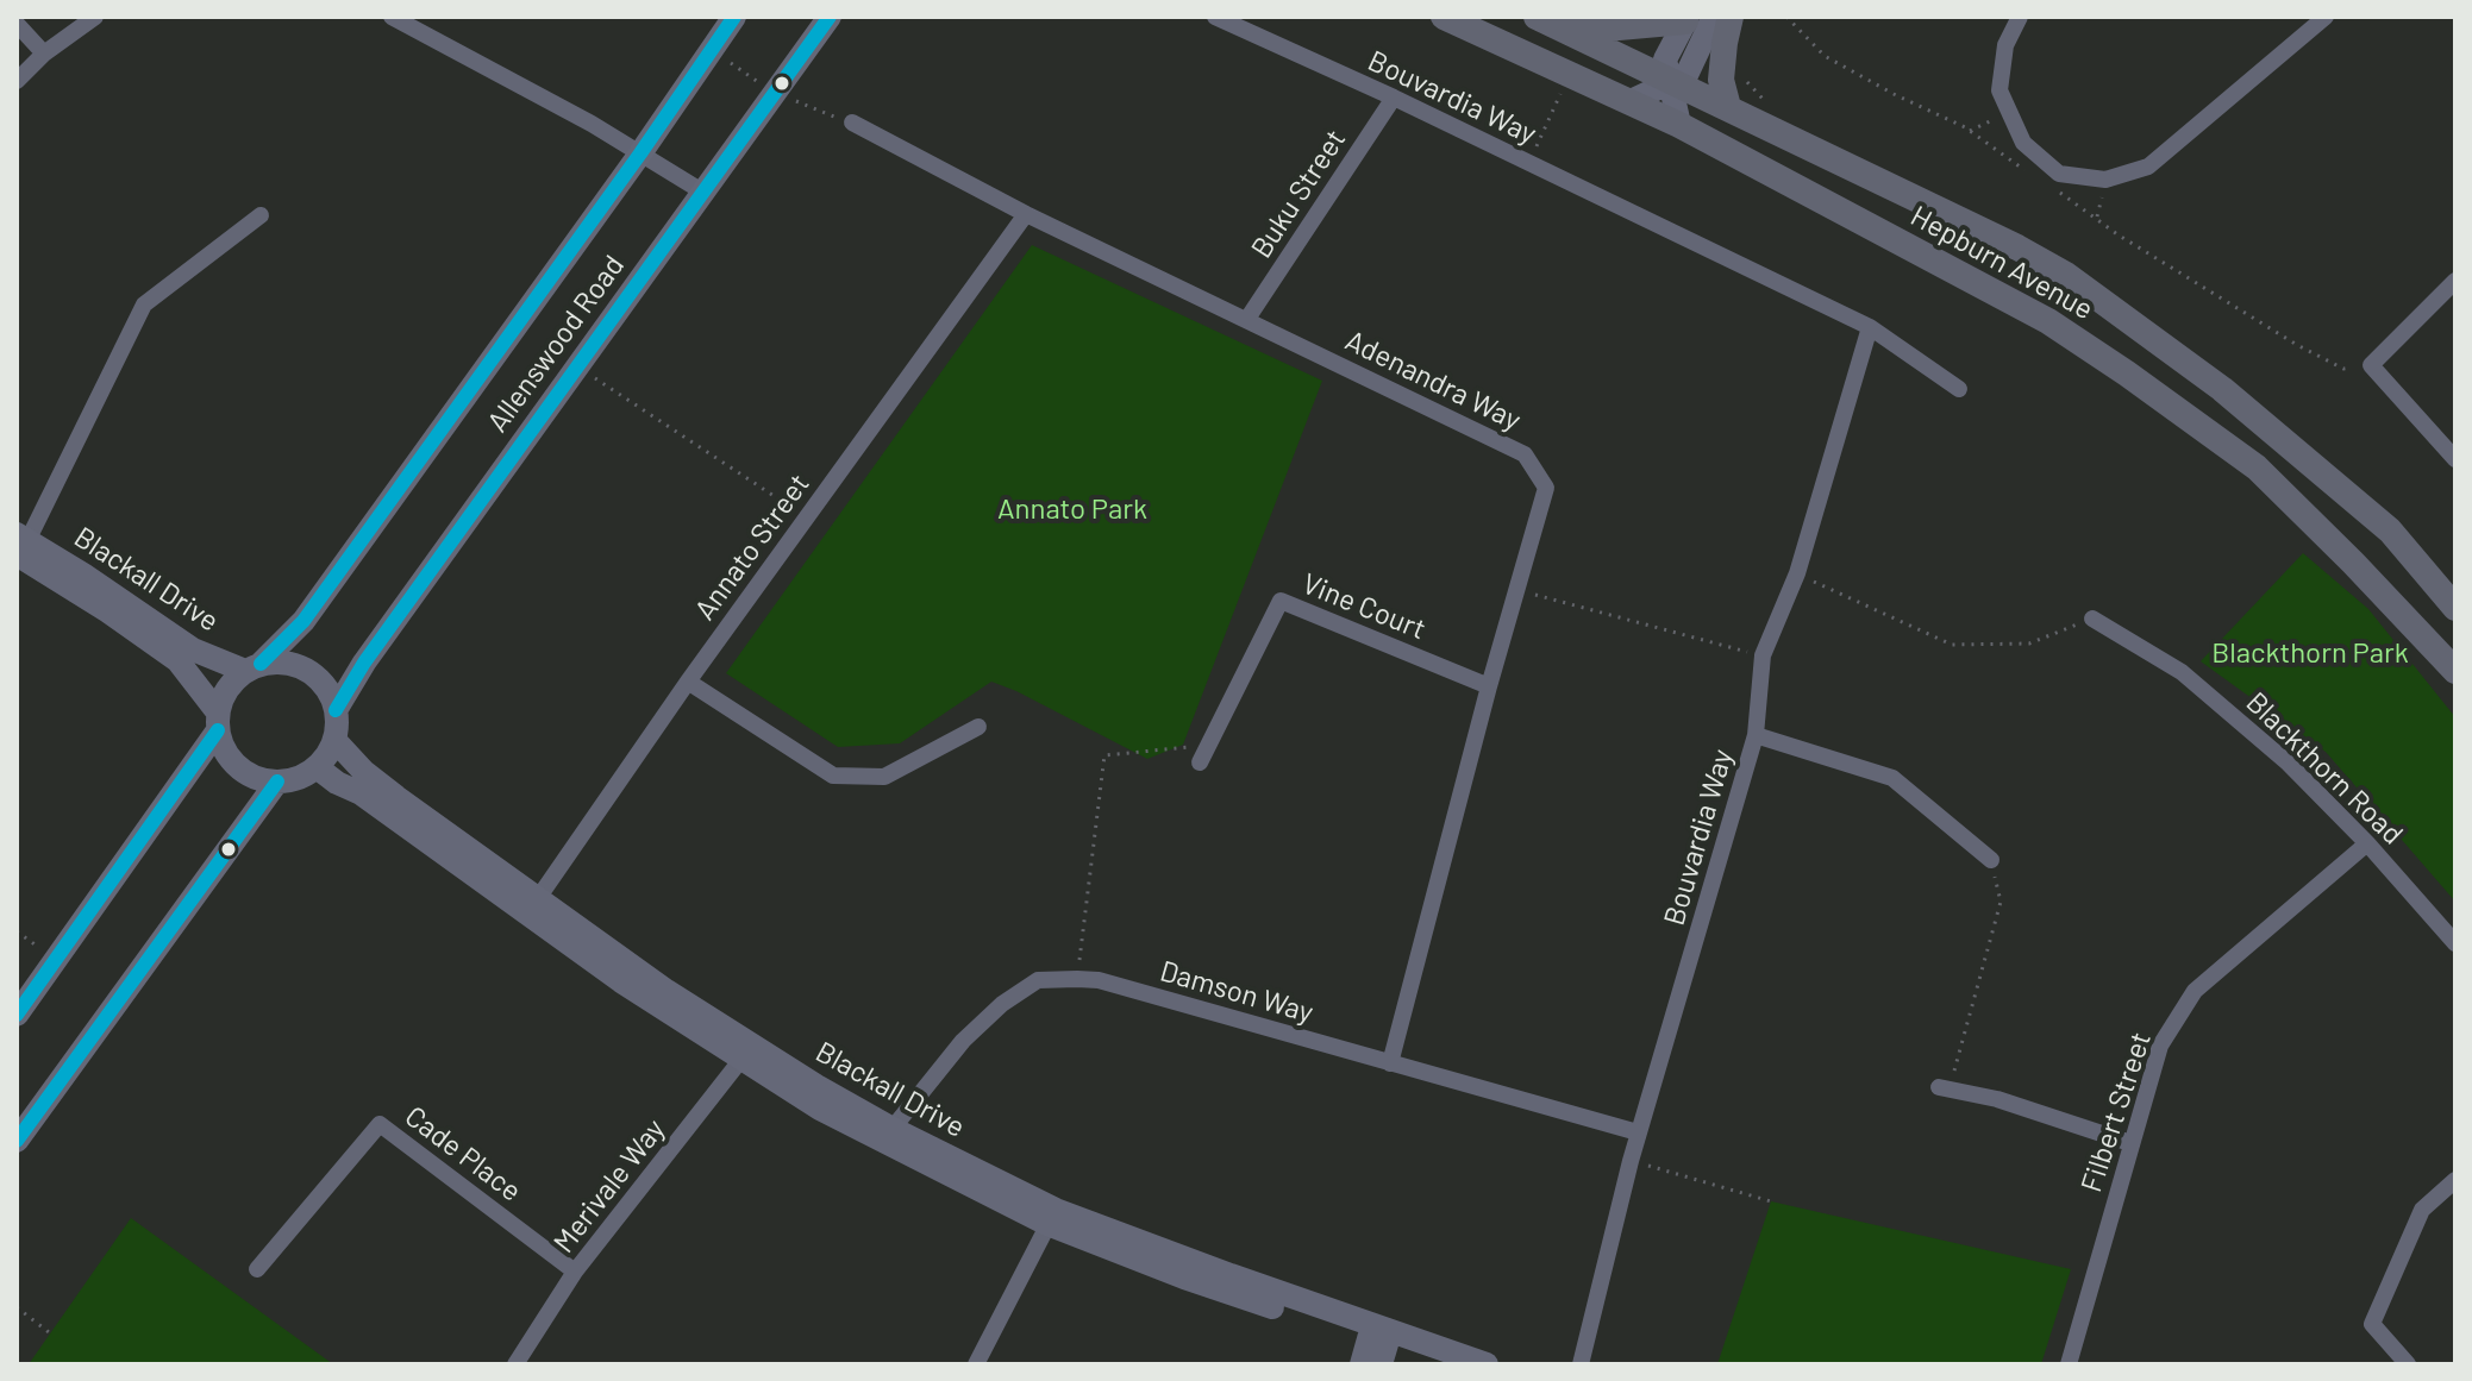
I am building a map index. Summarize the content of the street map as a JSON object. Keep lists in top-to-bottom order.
{
  "streets": {
    "main road": ["Hepburn Avenue"],
    "street": [
      "Bouvardia Way",
      "Buku Street",
      "Allenswood Road",
      "Adenandra Way",
      "Annato Street",
      "Blackall Drive",
      "Vine Court",
      "Blackthorn Road",
      "Damson Way",
      "Filbert Street",
      "Cade Place",
      "Merivale Way"
    ]
  },
  "crossings": [
    ["Bouvardia Way", "Buku Street"],
    ["Bouvardia Way", "Damson Way"],
    ["Buku Street", "Adenandra Way"],
    ["Allenswood Road", "Blackall Drive"],
    ["Adenandra Way", "Annato Street"],
    ["Adenandra Way", "Vine Court"],
    ["Adenandra Way", "Damson Way"],
    ["Annato Street", "Blackall Drive"],
    ["Blackall Drive", "Damson Way"],
    ["Blackall Drive", "Merivale Way"],
    ["Blackthorn Road", "Filbert Street"],
    ["Cade Place", "Merivale Way"]
  ],
  "parks": ["Annato Park", "Blackthorn Park"]
}
